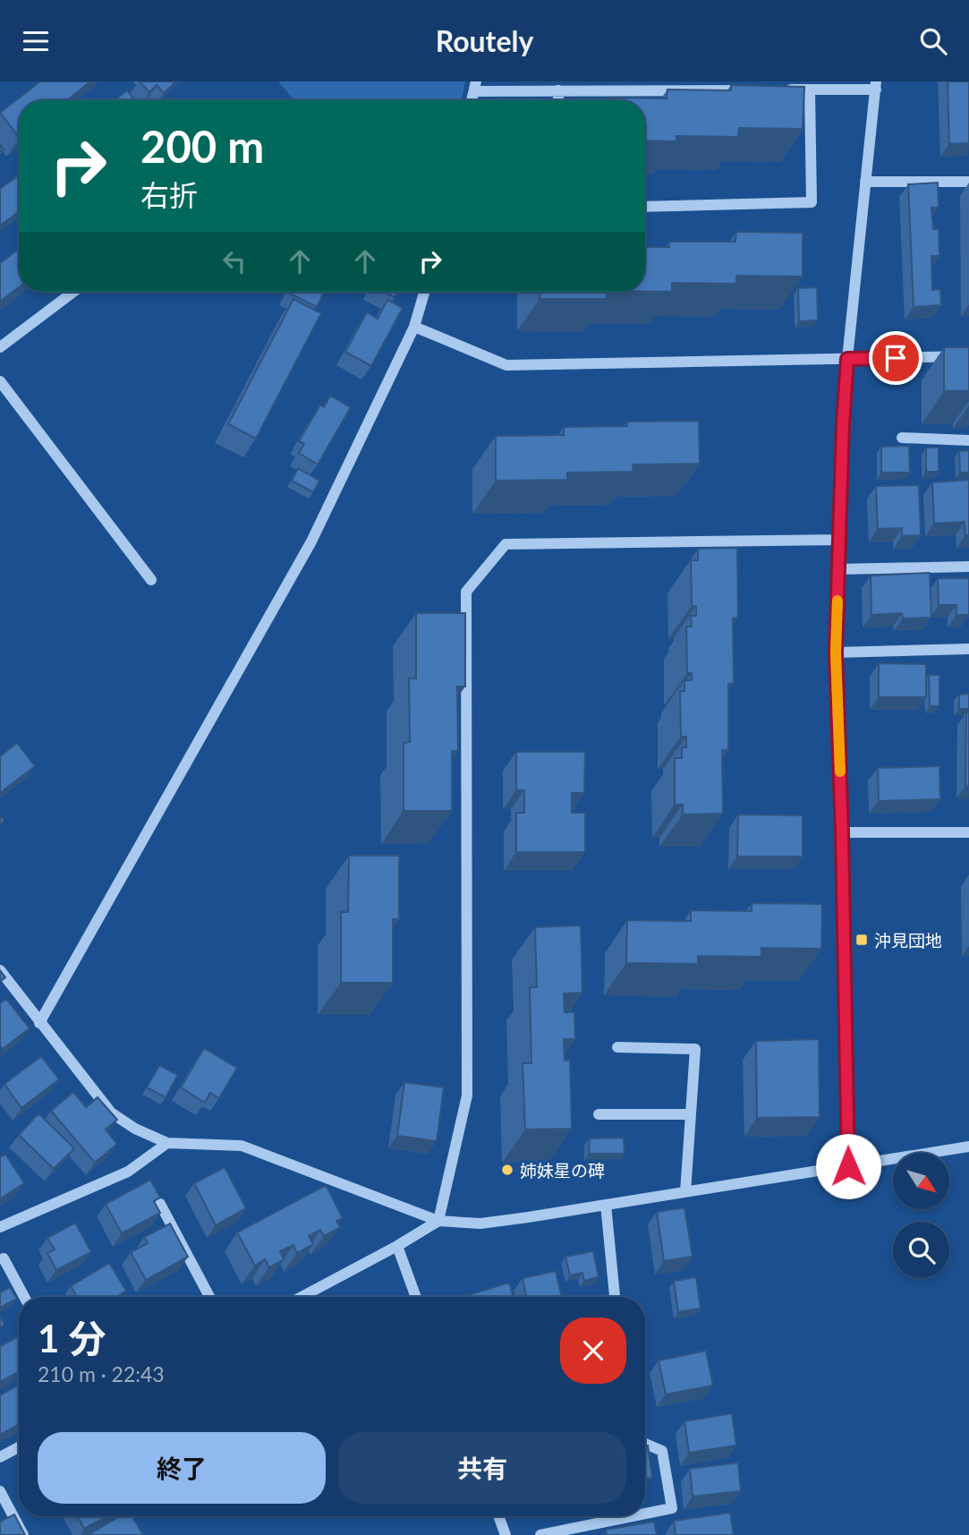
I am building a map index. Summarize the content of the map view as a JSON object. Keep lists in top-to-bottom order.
{
  "places": {
    "transit": ["沖見団地"],
    "other": ["姉妹星の碑"]
  },
  "north": "bottom right",
  "page": {
    "header": "Routely",
    "turn": ["200 m", "右折"],
    "heading": ["1 分", "210 m · 22:43"],
    "buttons": ["終了", "共有"]
  }
}
